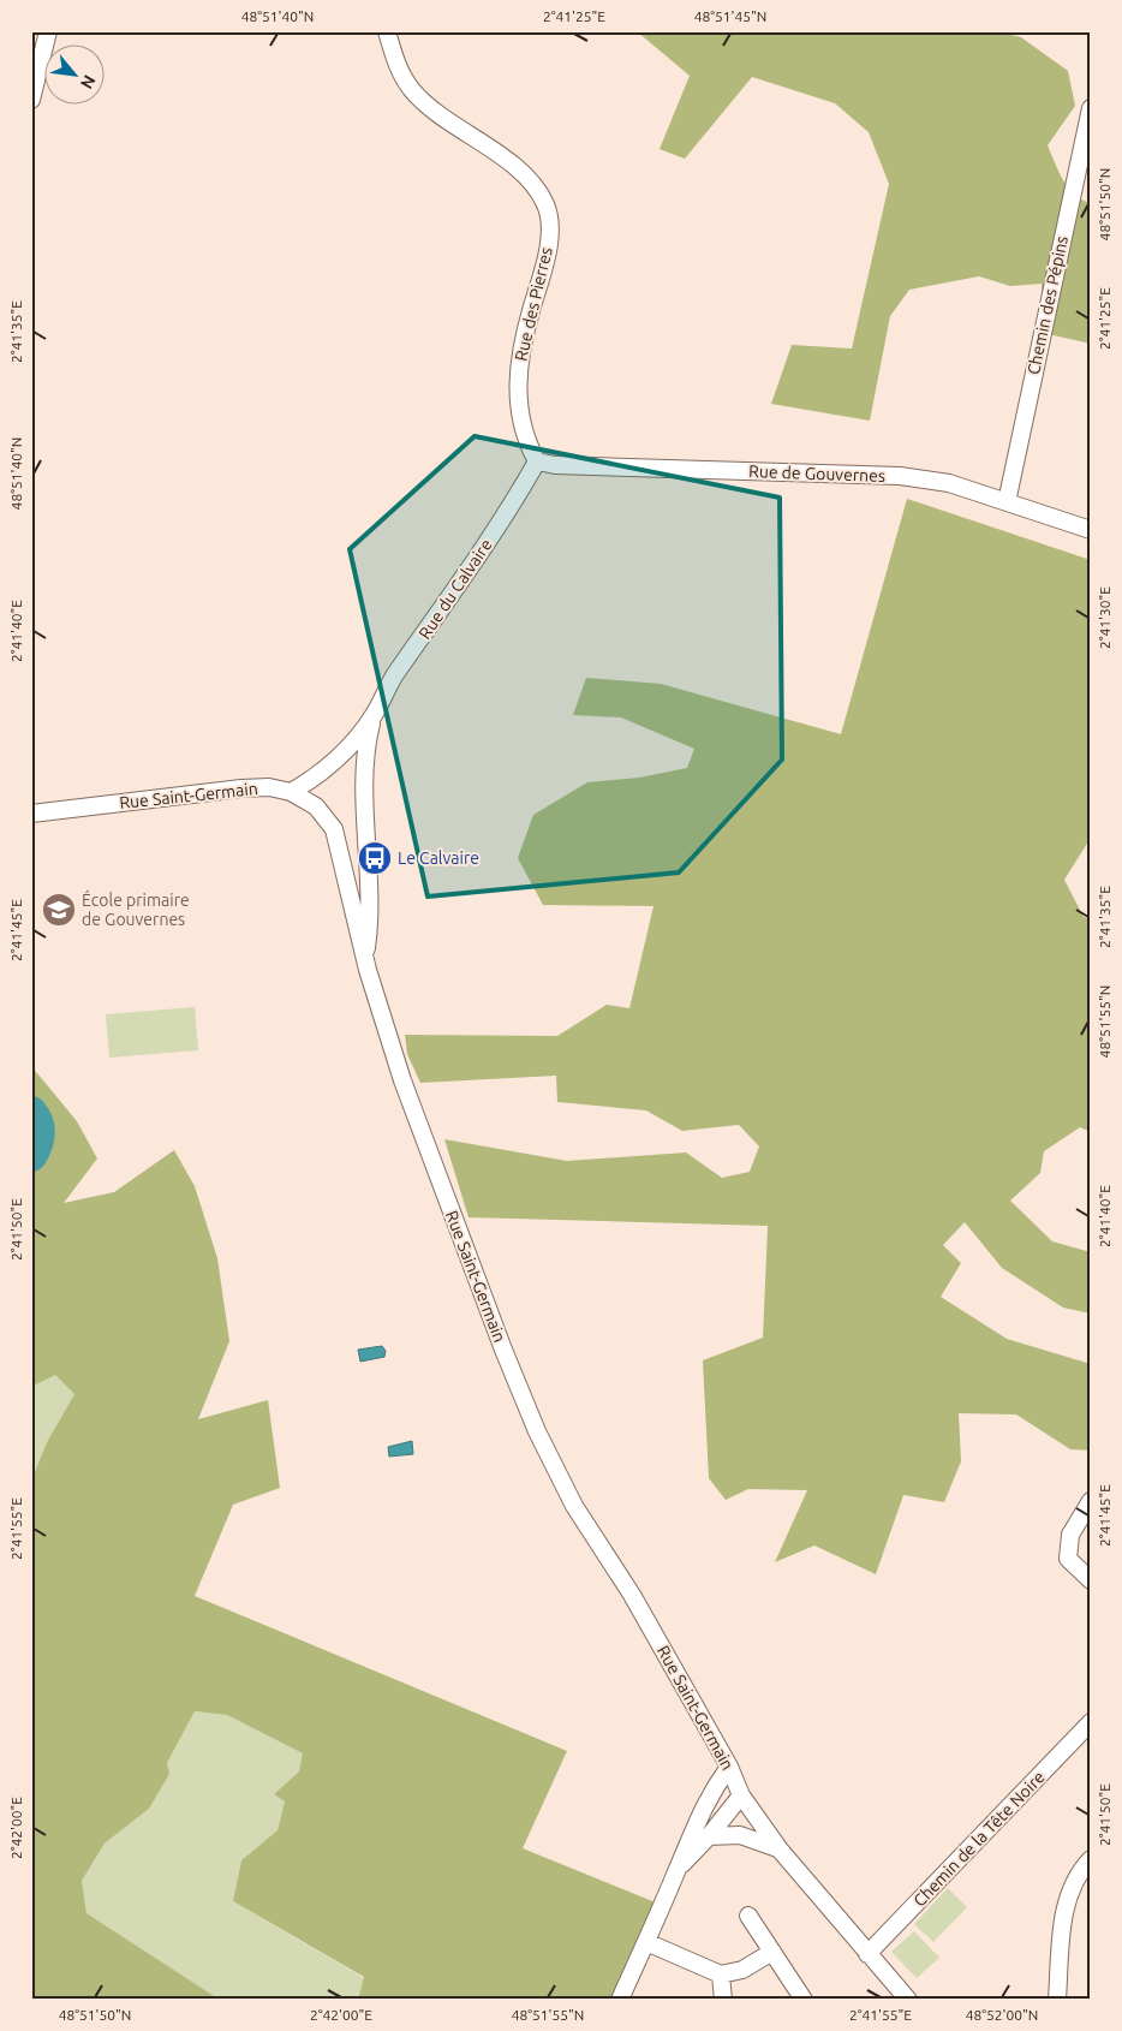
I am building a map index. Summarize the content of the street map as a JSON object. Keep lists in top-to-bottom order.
{
  "streets": {
    "street": [
      "Rue des Pierres",
      "Chemin des Pépins",
      "Rue de Gouvernes",
      "Rue du Calvaire",
      "Rue Saint-Germain",
      "Chemin de la Tête Noire"
    ]
  },
  "crossings": [
    ["Rue des Pierres", "Rue de Gouvernes"],
    ["Rue des Pierres", "Rue du Calvaire"],
    ["Chemin des Pépins", "Rue de Gouvernes"],
    ["Rue de Gouvernes", "Rue du Calvaire"],
    ["Rue du Calvaire", "Rue Saint-Germain"],
    ["Rue Saint-Germain", "Chemin de la Tête Noire"]
  ],
  "places": {
    "bus stop": ["Le Calvaire"],
    "school or university": ["École primaire de Gouvernes"]
  },
  "north": "bottom right",
  "coordinates": [
    "48°51'40\"N",
    "2°41'25\"E",
    "48°51'45\"N",
    "48°51'50\"N",
    "2°41'35\"E",
    "2°41'30\"E",
    "2°41'40\"E",
    "2°41'45\"E",
    "48°51'55\"N",
    "2°41'50\"E",
    "2°41'55\"E",
    "2°42'00\"E",
    "48°52'00\"N"
  ]
}
